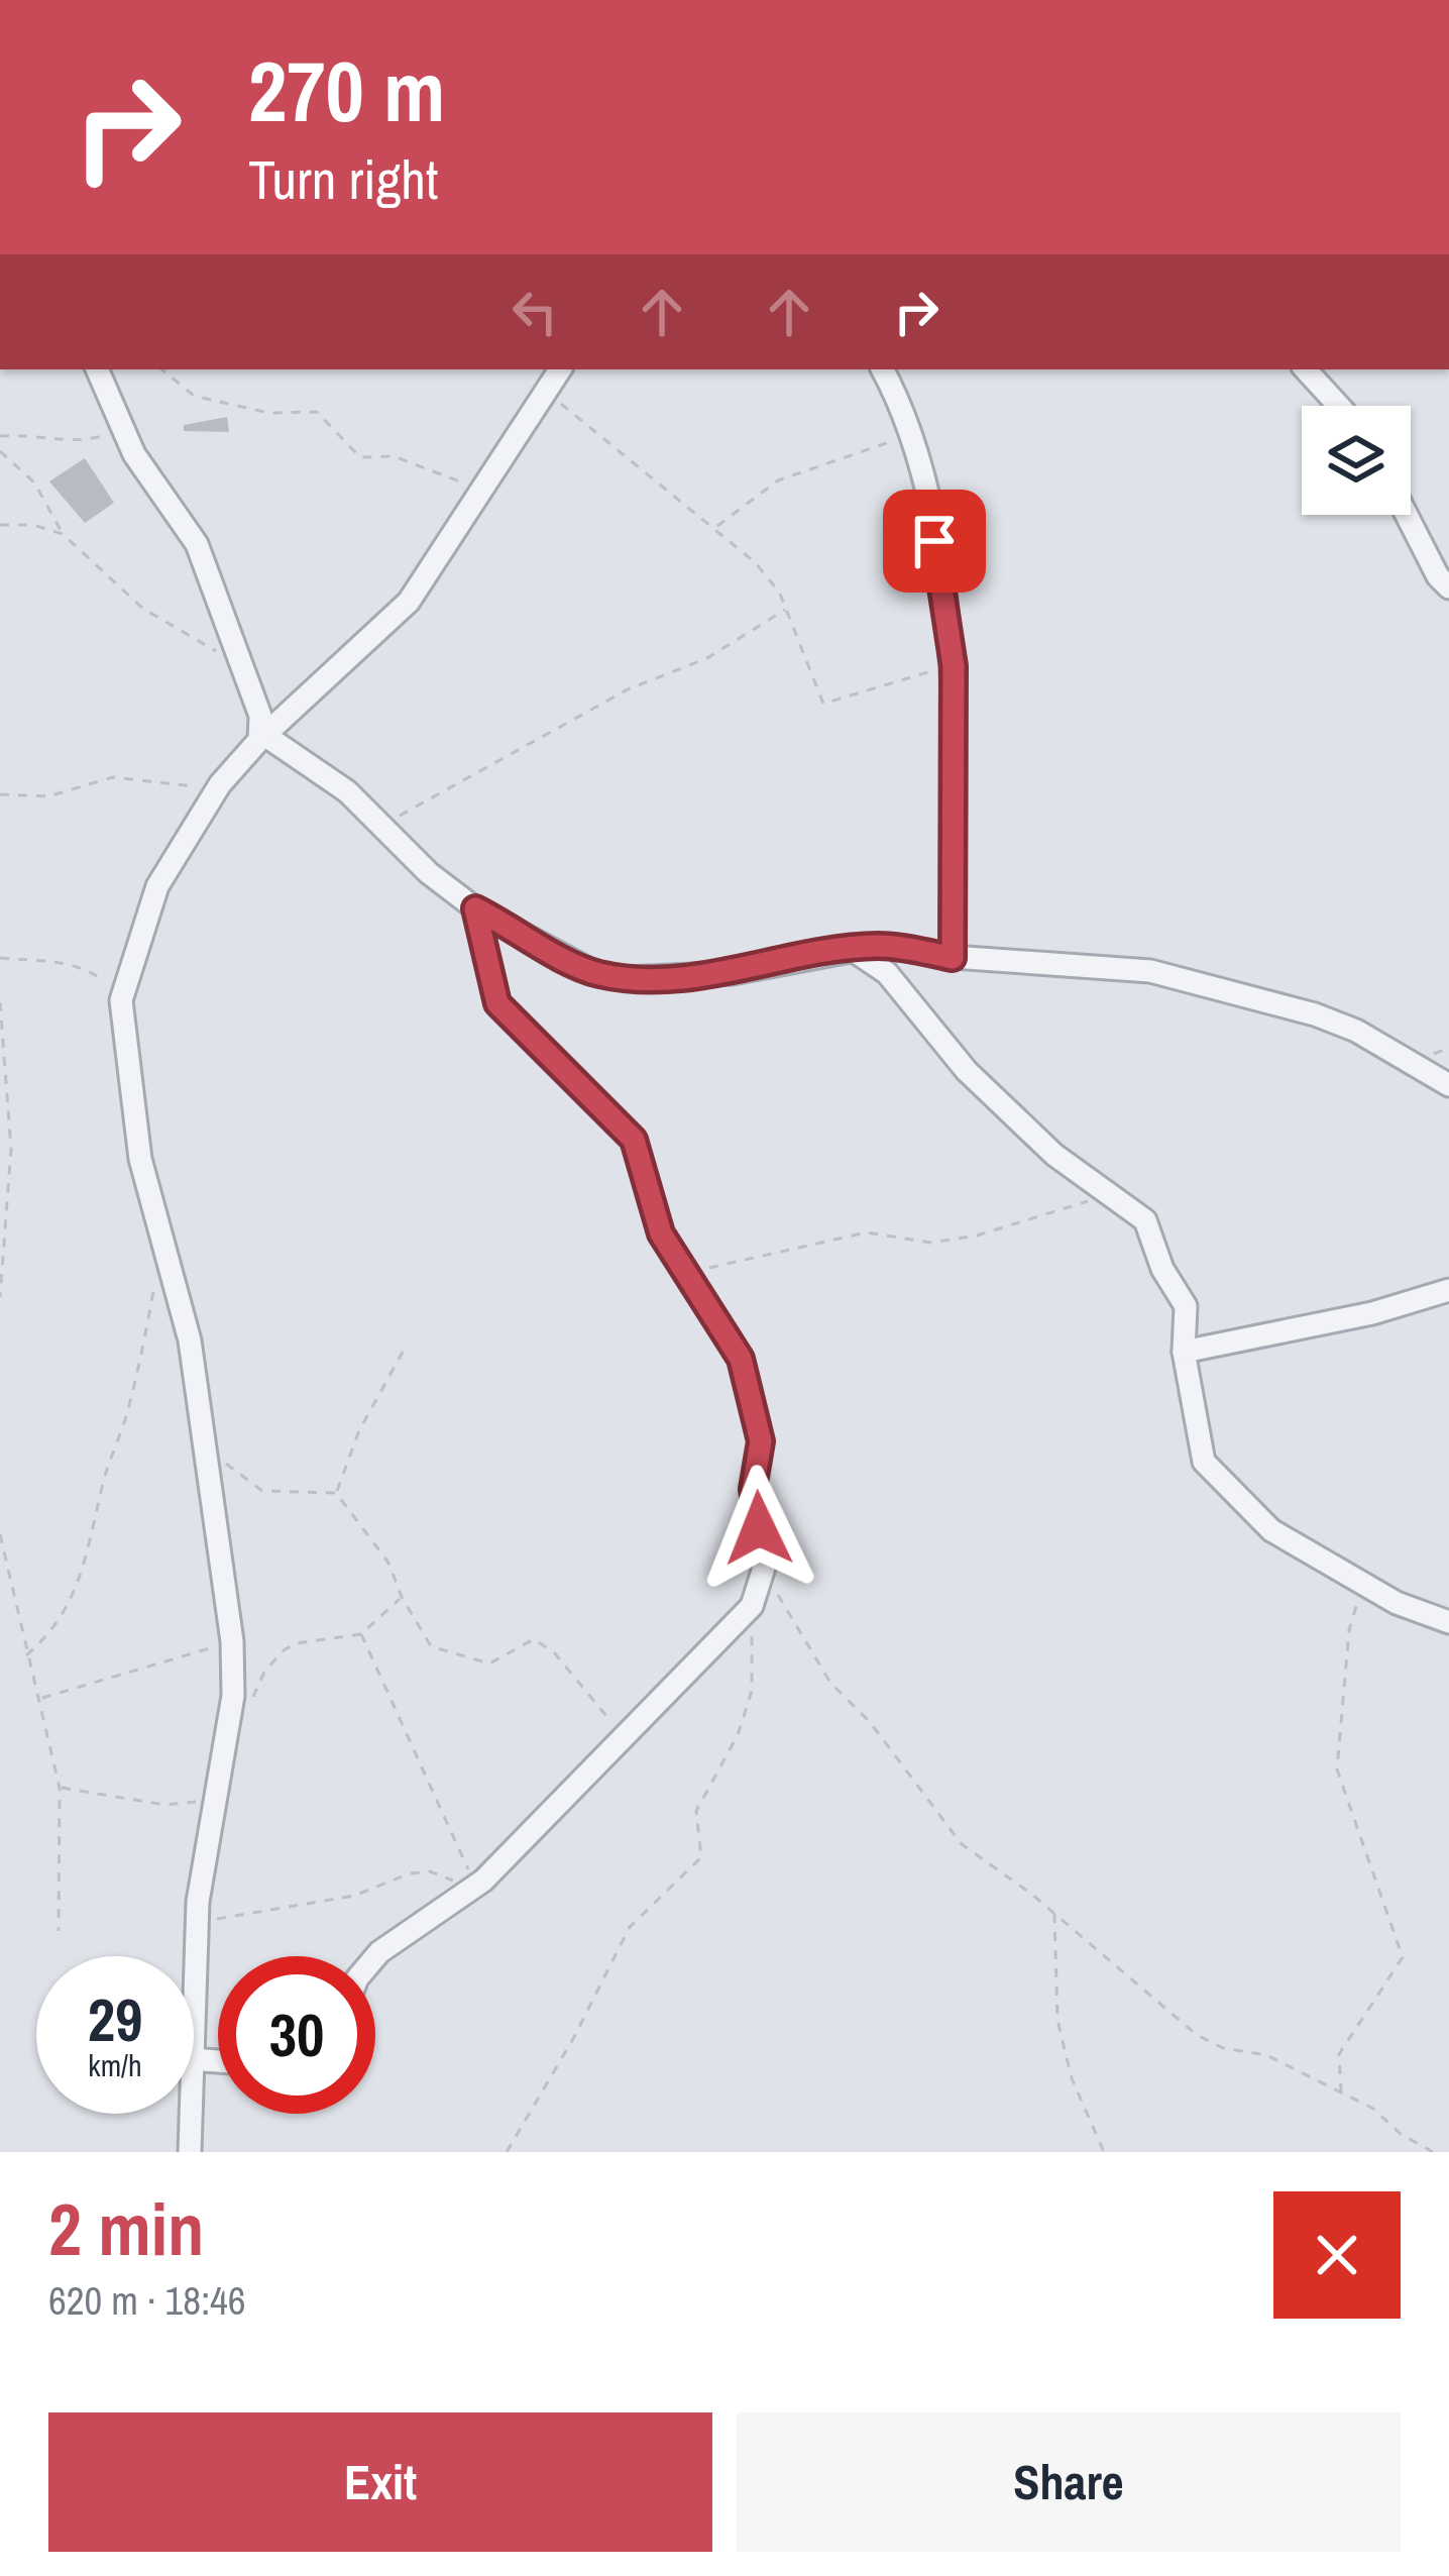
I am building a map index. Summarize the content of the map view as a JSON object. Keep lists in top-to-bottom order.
{
  "page": {
    "turn": ["270 m", "Turn right"],
    "speed": "29 km/h",
    "limit": "30",
    "heading": ["2 min", "620 m · 18:46"],
    "buttons": ["Exit", "Share"]
  }
}
